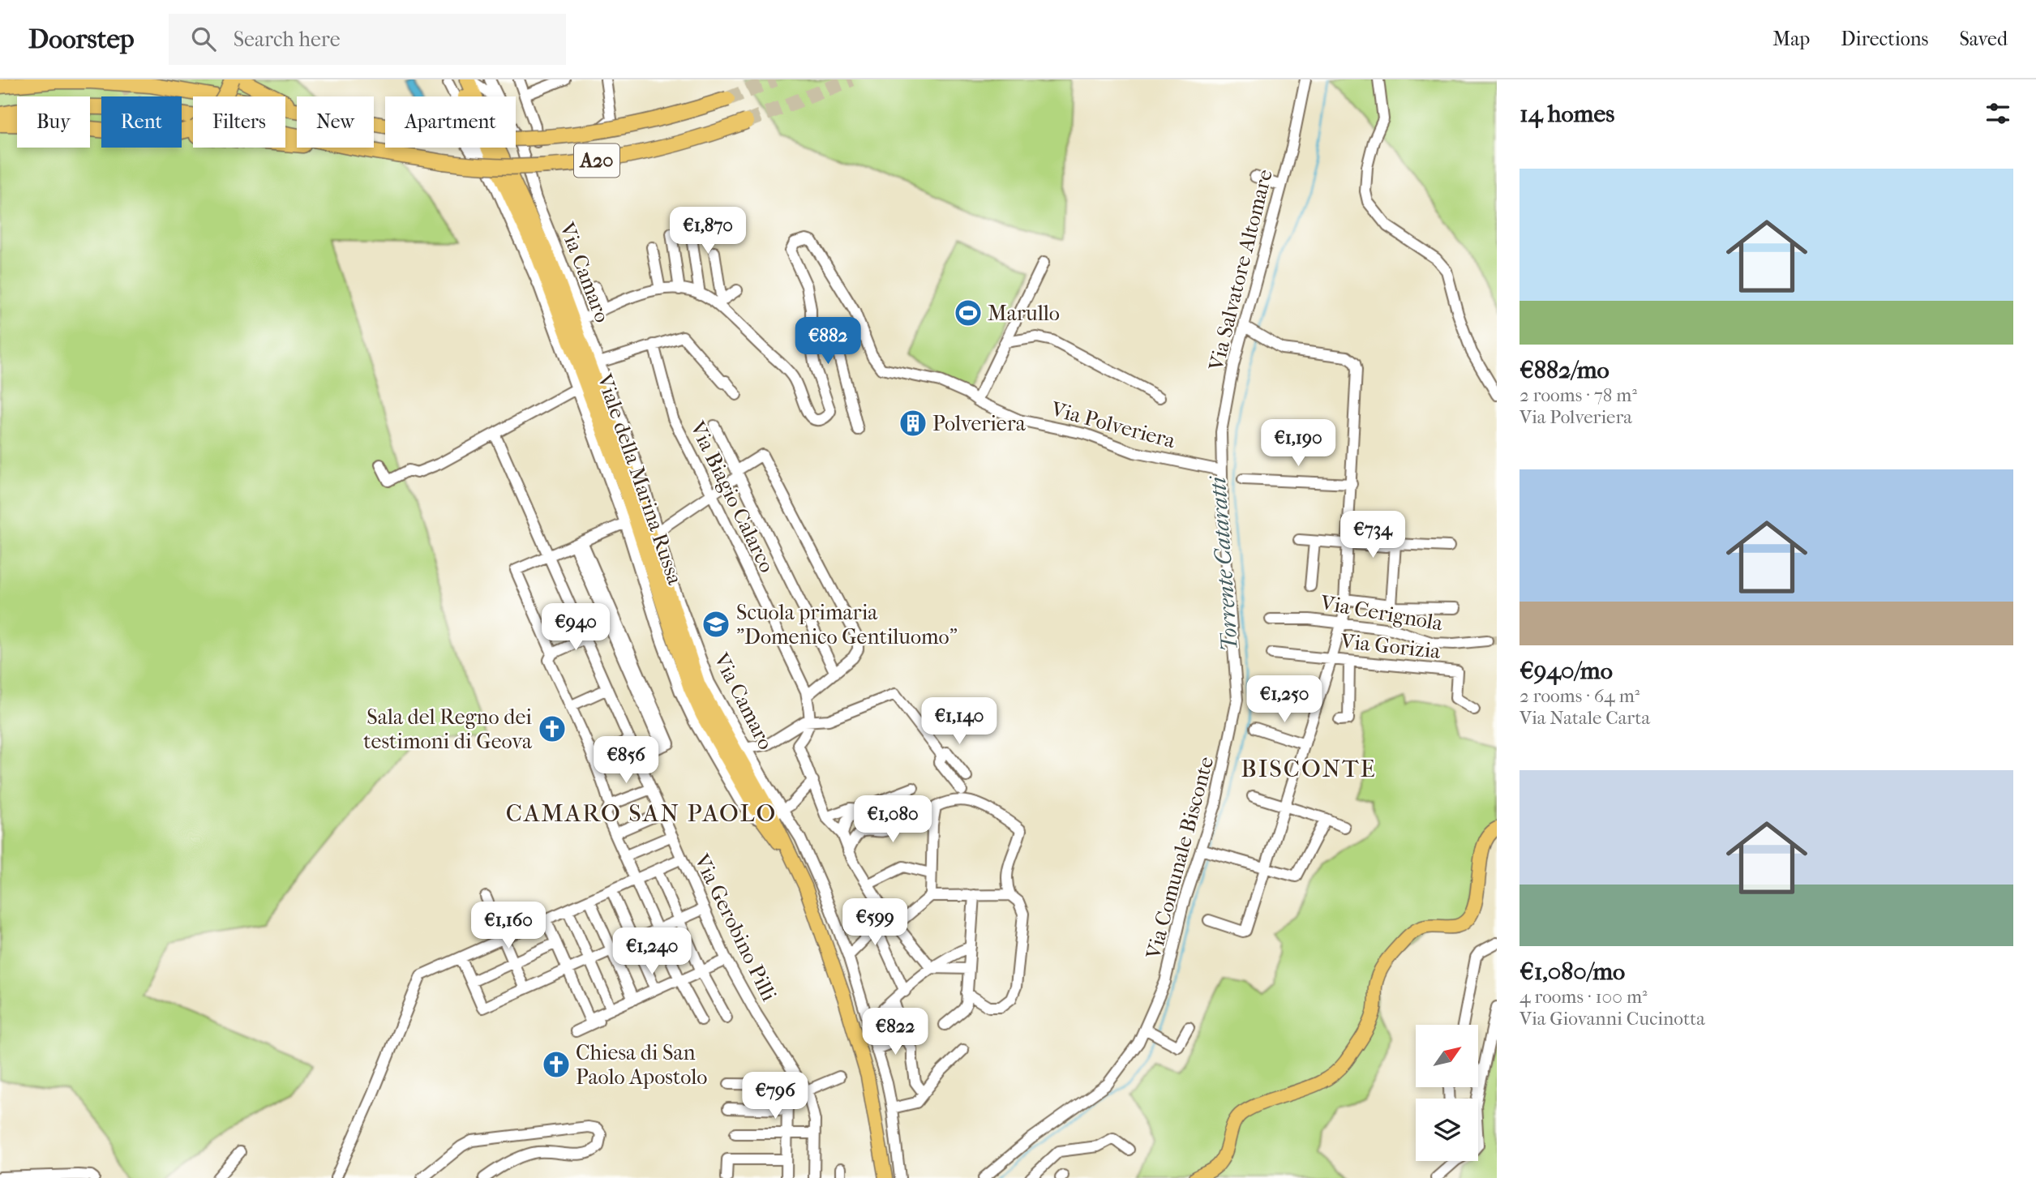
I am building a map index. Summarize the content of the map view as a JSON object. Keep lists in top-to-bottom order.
{
  "streets": {
    "highway": ["A20"],
    "main road": ["Viale della Marina Russa"],
    "street": [
      "Via Salvatore Altomare",
      "Via Camaro",
      "Via Polveriera",
      "Via Biagio Calarco",
      "Via Cerignola",
      "Via Gorizia",
      "Via Comunale Bisconte",
      "Via Gerobino Pilli"
    ]
  },
  "crossings": [
    ["Via Salvatore Altomare", "Via Polveriera"],
    ["Via Salvatore Altomare", "Via Comunale Bisconte"],
    ["Via Camaro", "Via Polveriera"],
    ["Via Camaro", "Viale della Marina Russa"],
    ["Via Polveriera", "Via Comunale Bisconte"]
  ],
  "districts": ["BISCONTE", "CAMARO SAN PAOLO"],
  "water": ["Torrente Cataratti"],
  "places": {
    "sports": ["Marullo"],
    "building": ["Polveriera"],
    "school or university": ["Scuola primaria \"Domenico Gentiluomo\""],
    "church": ["Sala del Regno dei testimoni di Geova", "Chiesa di San Paolo Apostolo"]
  },
  "north": "top right",
  "page": {
    "header": "Doorstep",
    "search": "Search here",
    "nav": ["Map", "Directions", "Saved"],
    "heading": "14 homes",
    "chip": [
      "Buy",
      "Rent",
      "Filters",
      "New",
      "Apartment"
    ],
    "list": [
      {
        "name": "€882/mo",
        "note": "2 rooms · 78 m² · Via Polveriera"
      },
      {
        "name": "€940/mo",
        "note": "2 rooms · 64 m² · Via Natale Carta"
      },
      {
        "name": "€1,080/mo",
        "note": "4 rooms · 100 m² · Via Giovanni Cucinotta"
      }
    ],
    "price": [
      "€1,870",
      "€882",
      "€1,190",
      "€734",
      "€940",
      "€1,250",
      "€1,140",
      "€856",
      "€1,080",
      "€599",
      "€1,160",
      "€1,240",
      "€822",
      "€796"
    ]
  }
}
